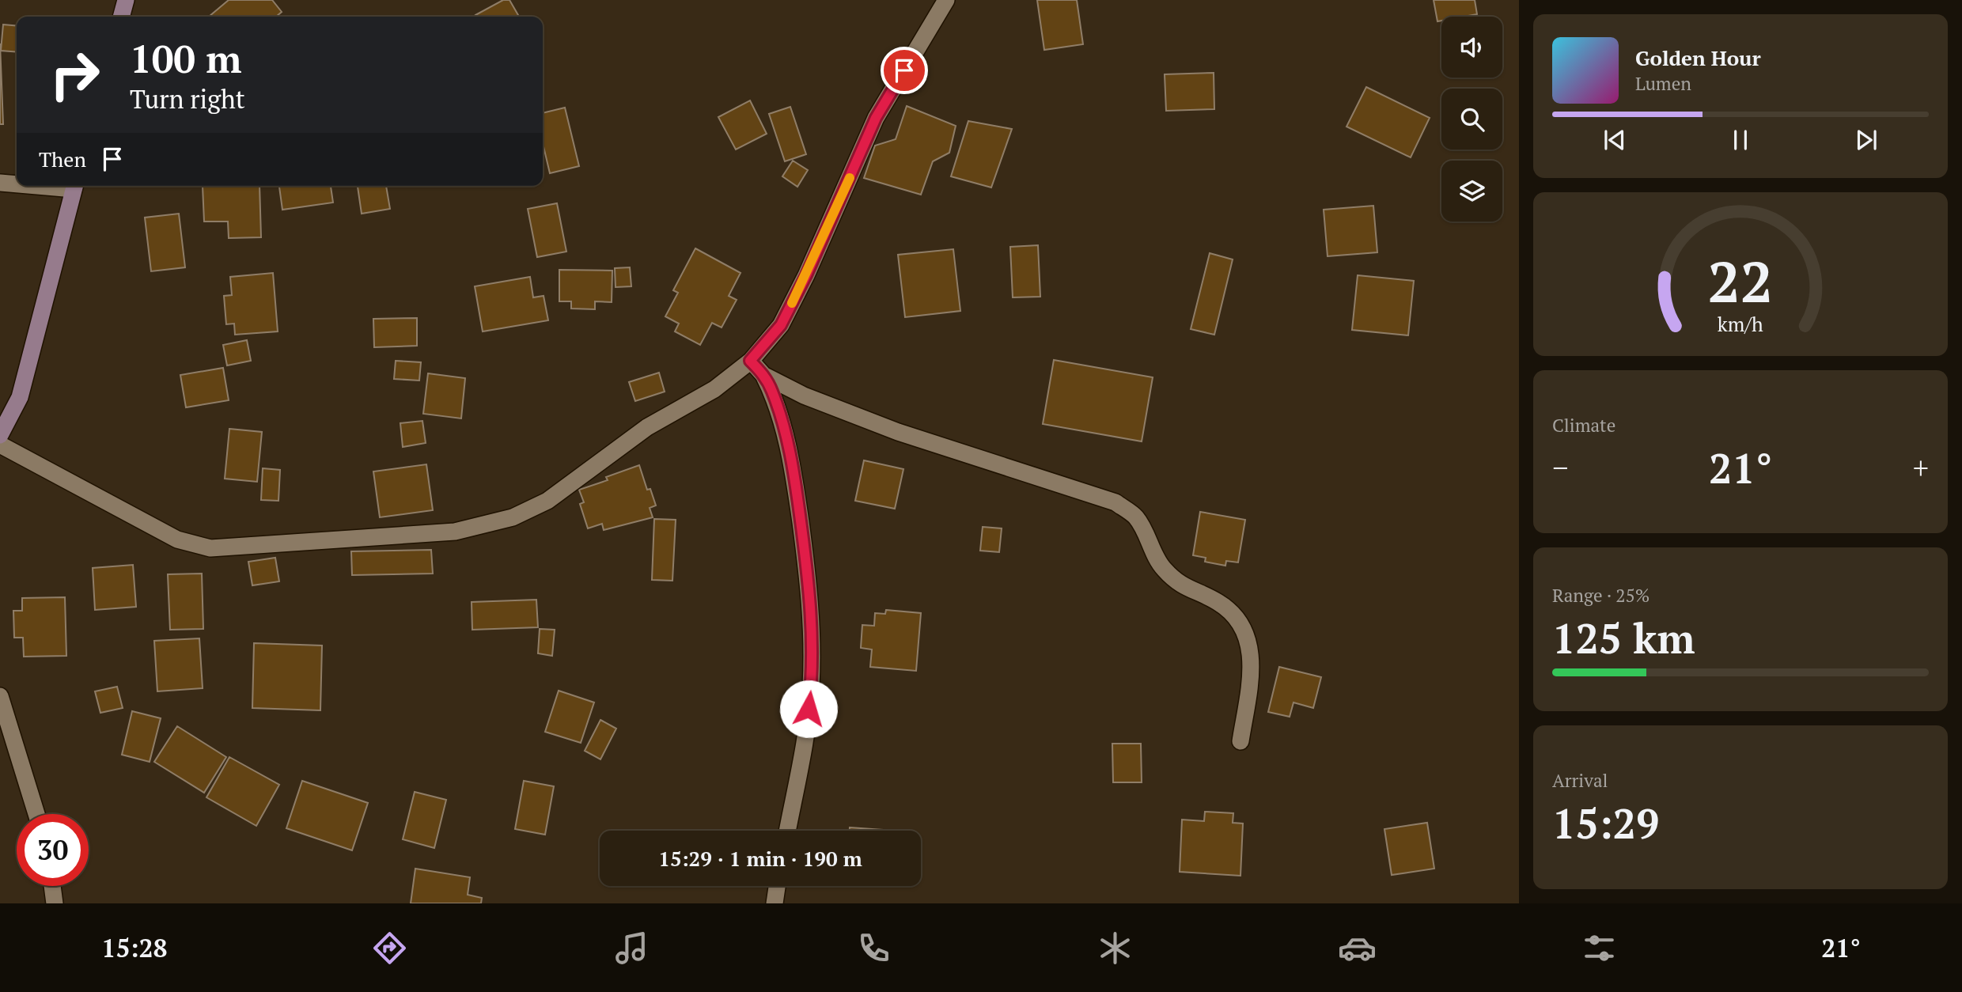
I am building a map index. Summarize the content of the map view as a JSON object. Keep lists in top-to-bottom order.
{
  "page": {
    "turn": ["100 m", "Turn right"],
    "song": ["Golden Hour", "Lumen"],
    "then": "Then",
    "tile": [
      "Climate",
      ["Range · 25%", "125 km"],
      ["Arrival", "15:29"]
    ],
    "heat": ["−", "21°", "+"],
    "limit": "30",
    "trip": "15:29 · 1 min · 190 m",
    "tabs": ["15:28", "21°"],
    "gauge": ["22", "km/h"]
  }
}
